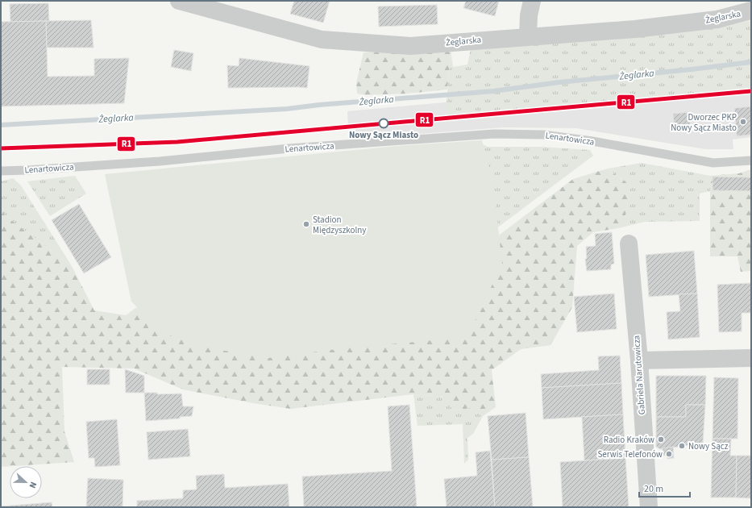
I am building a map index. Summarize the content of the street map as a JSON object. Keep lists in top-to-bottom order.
{
  "streets": {
    "street": ["Żeglarska", "Gabriela Narutowicza"],
    "lane": ["Lenartowicza"]
  },
  "water": ["Żeglarka"],
  "places": [
    "Dworzec PKP Nowy Sącz Miasto",
    "Nowy Sącz Miasto",
    "Stadion Międzyszkolny",
    "Radio Kraków",
    "Nowy Sącz",
    "Serwis Telefonów"
  ],
  "lines": ["transit line R1"],
  "scale_bar": "20 m",
  "north": "right"
}
